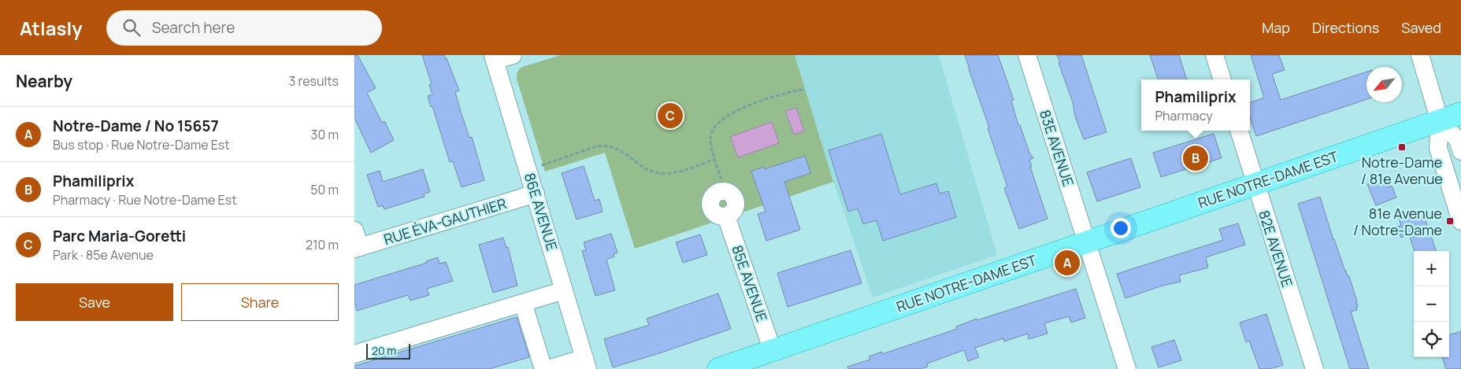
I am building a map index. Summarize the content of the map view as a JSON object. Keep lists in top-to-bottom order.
{
  "streets": {
    "main road": ["RUE NOTRE-DAME EST"],
    "street": [
      "83E AVENUE",
      "86E AVENUE",
      "RUE ÉVA-GAUTHIER",
      "82E AVENUE",
      "85E AVENUE"
    ]
  },
  "crossings": [
    ["83E AVENUE", "RUE NOTRE-DAME EST"],
    ["RUE NOTRE-DAME EST", "82E AVENUE"],
    ["RUE NOTRE-DAME EST", "85E AVENUE"],
    ["86E AVENUE", "RUE ÉVA-GAUTHIER"]
  ],
  "places": {
    "transit": ["Notre-Dame / 81e Avenue", "81e Avenue / Notre-Dame"]
  },
  "scale_bar": "20 m",
  "north": "bottom left",
  "page": {
    "header": "Atlasly",
    "search": "Search here",
    "nav": ["Map", "Directions", "Saved"],
    "heading": ["Nearby", "3 results"],
    "popup": ["Phamiliprix", "Pharmacy"],
    "pins": ["C", "B", "A"],
    "list": [
      {
        "mark": "A",
        "name": "Notre-Dame / No 15657",
        "note": "Bus stop · Rue Notre-Dame Est",
        "value": "30 m"
      },
      {
        "mark": "B",
        "name": "Phamiliprix",
        "note": "Pharmacy · Rue Notre-Dame Est",
        "value": "50 m"
      },
      {
        "mark": "C",
        "name": "Parc Maria-Goretti",
        "note": "Park · 85e Avenue",
        "value": "210 m"
      }
    ],
    "map_buttons": ["+", "−"],
    "buttons": ["Save", "Share"],
    "scale": "20 m"
  }
}
